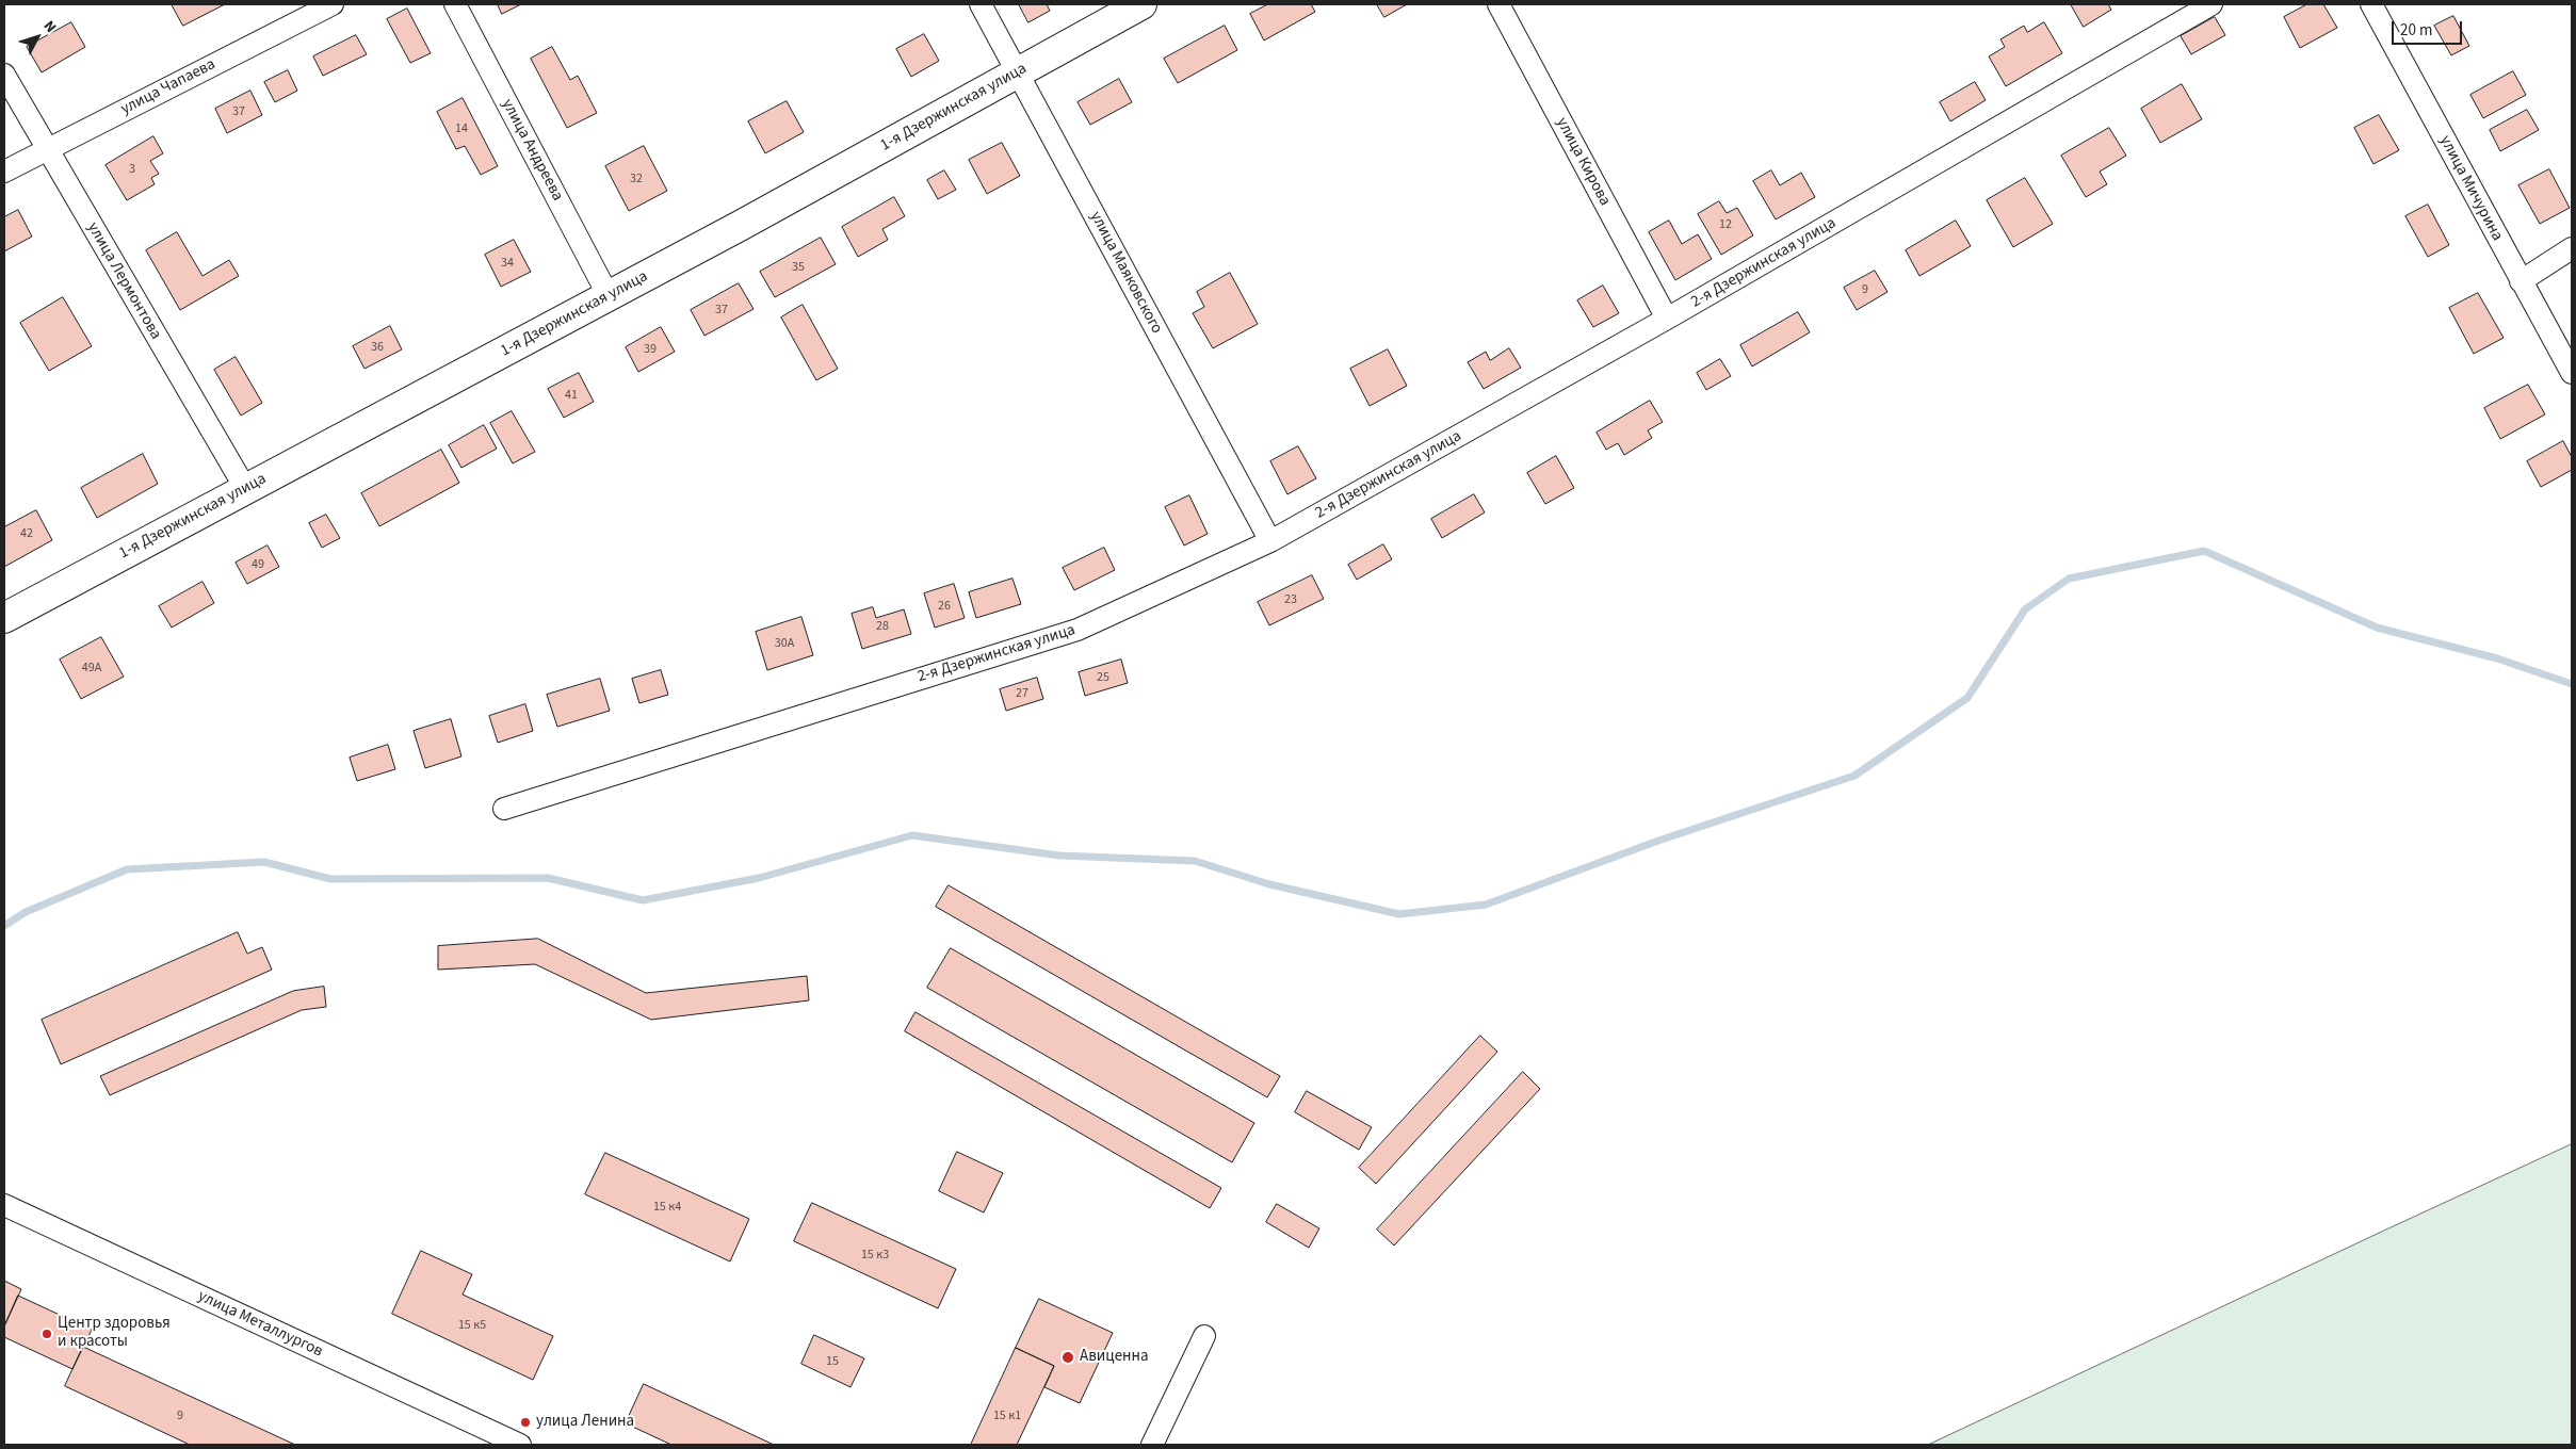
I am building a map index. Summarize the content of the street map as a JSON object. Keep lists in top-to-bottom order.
{
  "streets": {
    "street": [
      "улица Чапаева",
      "1-я Дзержинская улица",
      "улица Андреева",
      "улица Кирова",
      "улица Мичурина",
      "2-я Дзержинская улица",
      "улица Маяковского",
      "улица Лермонтова",
      "улица Металлургов"
    ]
  },
  "crossings": [
    ["улица Чапаева", "улица Лермонтова"],
    ["1-я Дзержинская улица", "улица Андреева"],
    ["1-я Дзержинская улица", "улица Маяковского"],
    ["1-я Дзержинская улица", "улица Лермонтова"],
    ["улица Кирова", "2-я Дзержинская улица"],
    ["2-я Дзержинская улица", "улица Маяковского"]
  ],
  "places": ["Центр здоровья и красоты", "Авиценна", "улица Ленина"],
  "house_numbers": [
    "37",
    "14",
    "3",
    "32",
    "12",
    "34",
    "35",
    "9",
    "37",
    "36",
    "39",
    "41",
    "42",
    "49",
    "23",
    "26",
    "28",
    "30А",
    "49А",
    "25",
    "27",
    "15 к4",
    "15 к3",
    "15 к5",
    "15",
    "9",
    "15 к1"
  ],
  "scale_bar": "20 m",
  "north": "top right"
}
